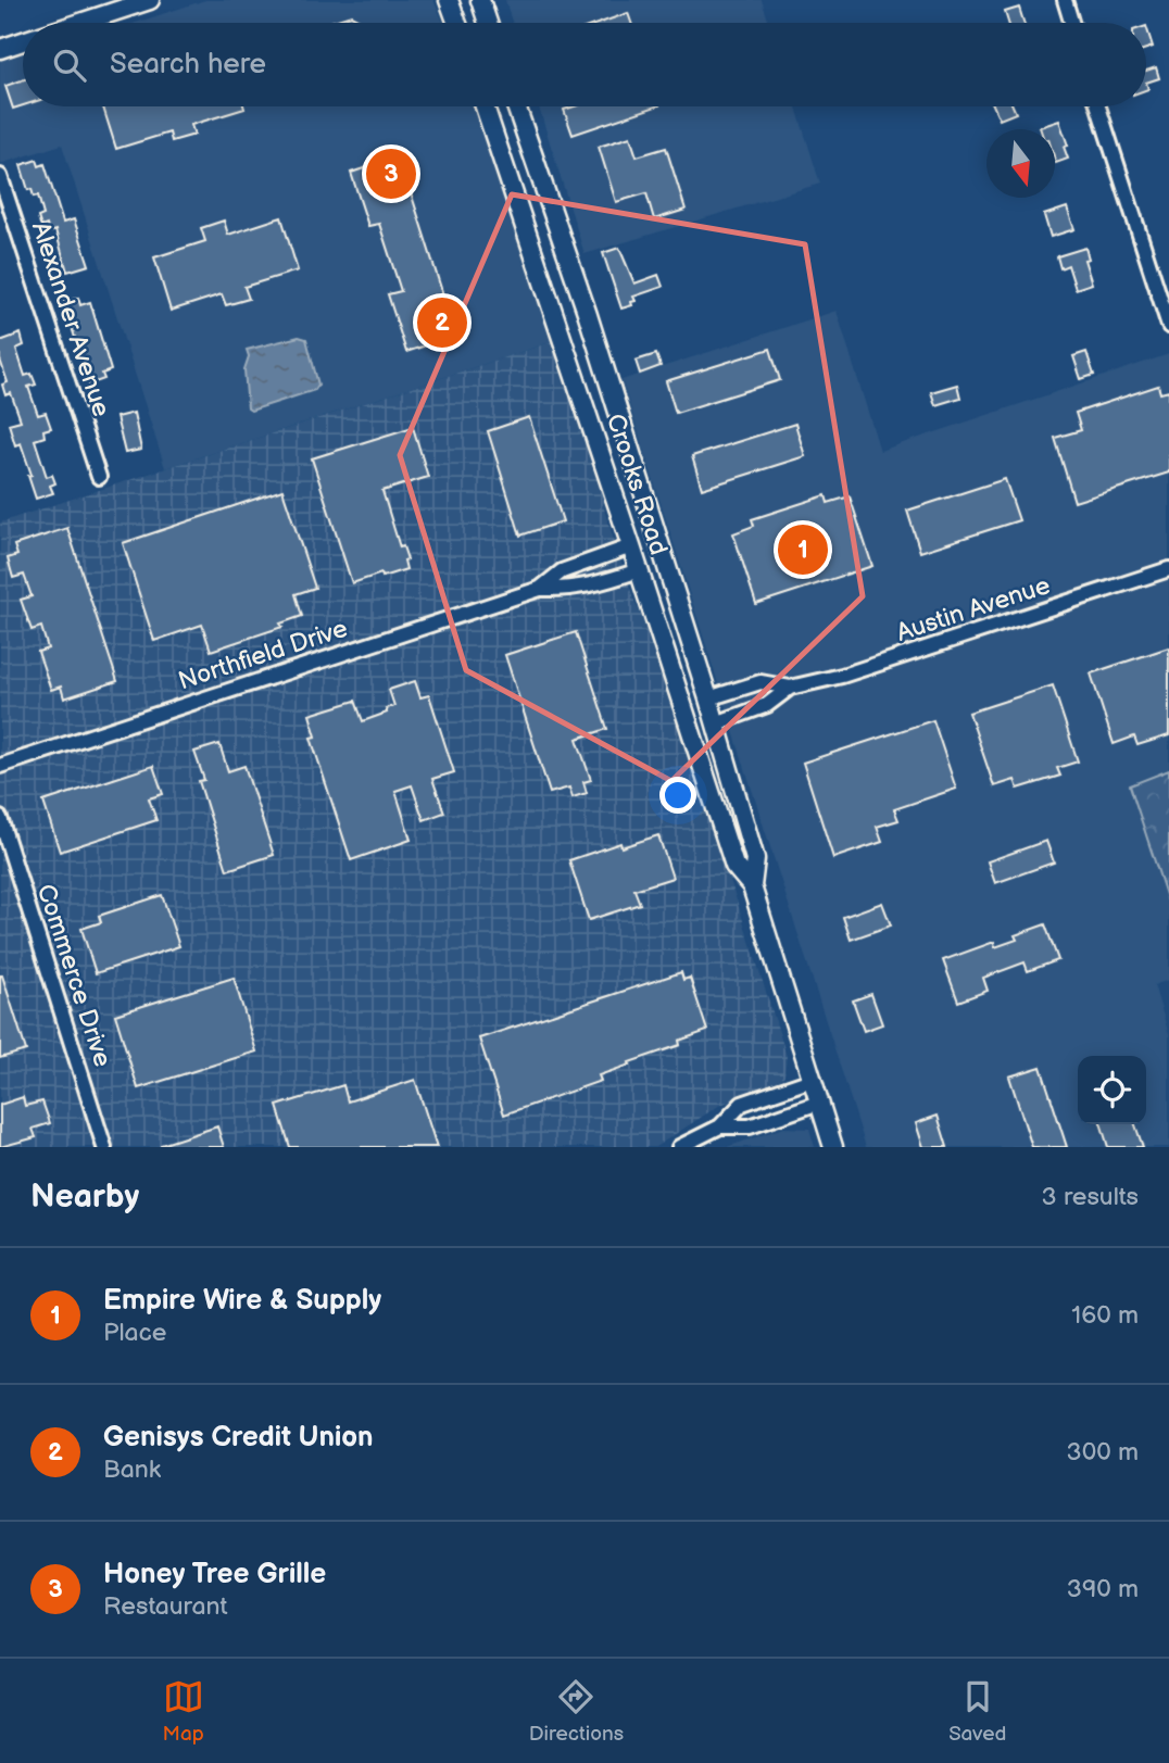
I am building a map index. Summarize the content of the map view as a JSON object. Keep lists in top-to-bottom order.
{
  "streets": {
    "main road": ["Crooks Road"],
    "street": [
      "Alexander Avenue",
      "Austin Avenue",
      "Northfield Drive",
      "Commerce Drive"
    ]
  },
  "crossings": [
    ["Crooks Road", "Austin Avenue"],
    ["Crooks Road", "Northfield Drive"]
  ],
  "north": "bottom",
  "page": {
    "search": "Search here",
    "pins": ["3", "2", "1"],
    "heading": ["Nearby", "3 results"],
    "list": [
      {
        "mark": "1",
        "name": "Empire Wire & Supply",
        "note": "Place",
        "value": "160 m"
      },
      {
        "mark": "2",
        "name": "Genisys Credit Union",
        "note": "Bank",
        "value": "300 m"
      },
      {
        "mark": "3",
        "name": "Honey Tree Grille",
        "note": "Restaurant",
        "value": "390 m"
      }
    ],
    "nav": ["Map", "Directions", "Saved"]
  }
}
